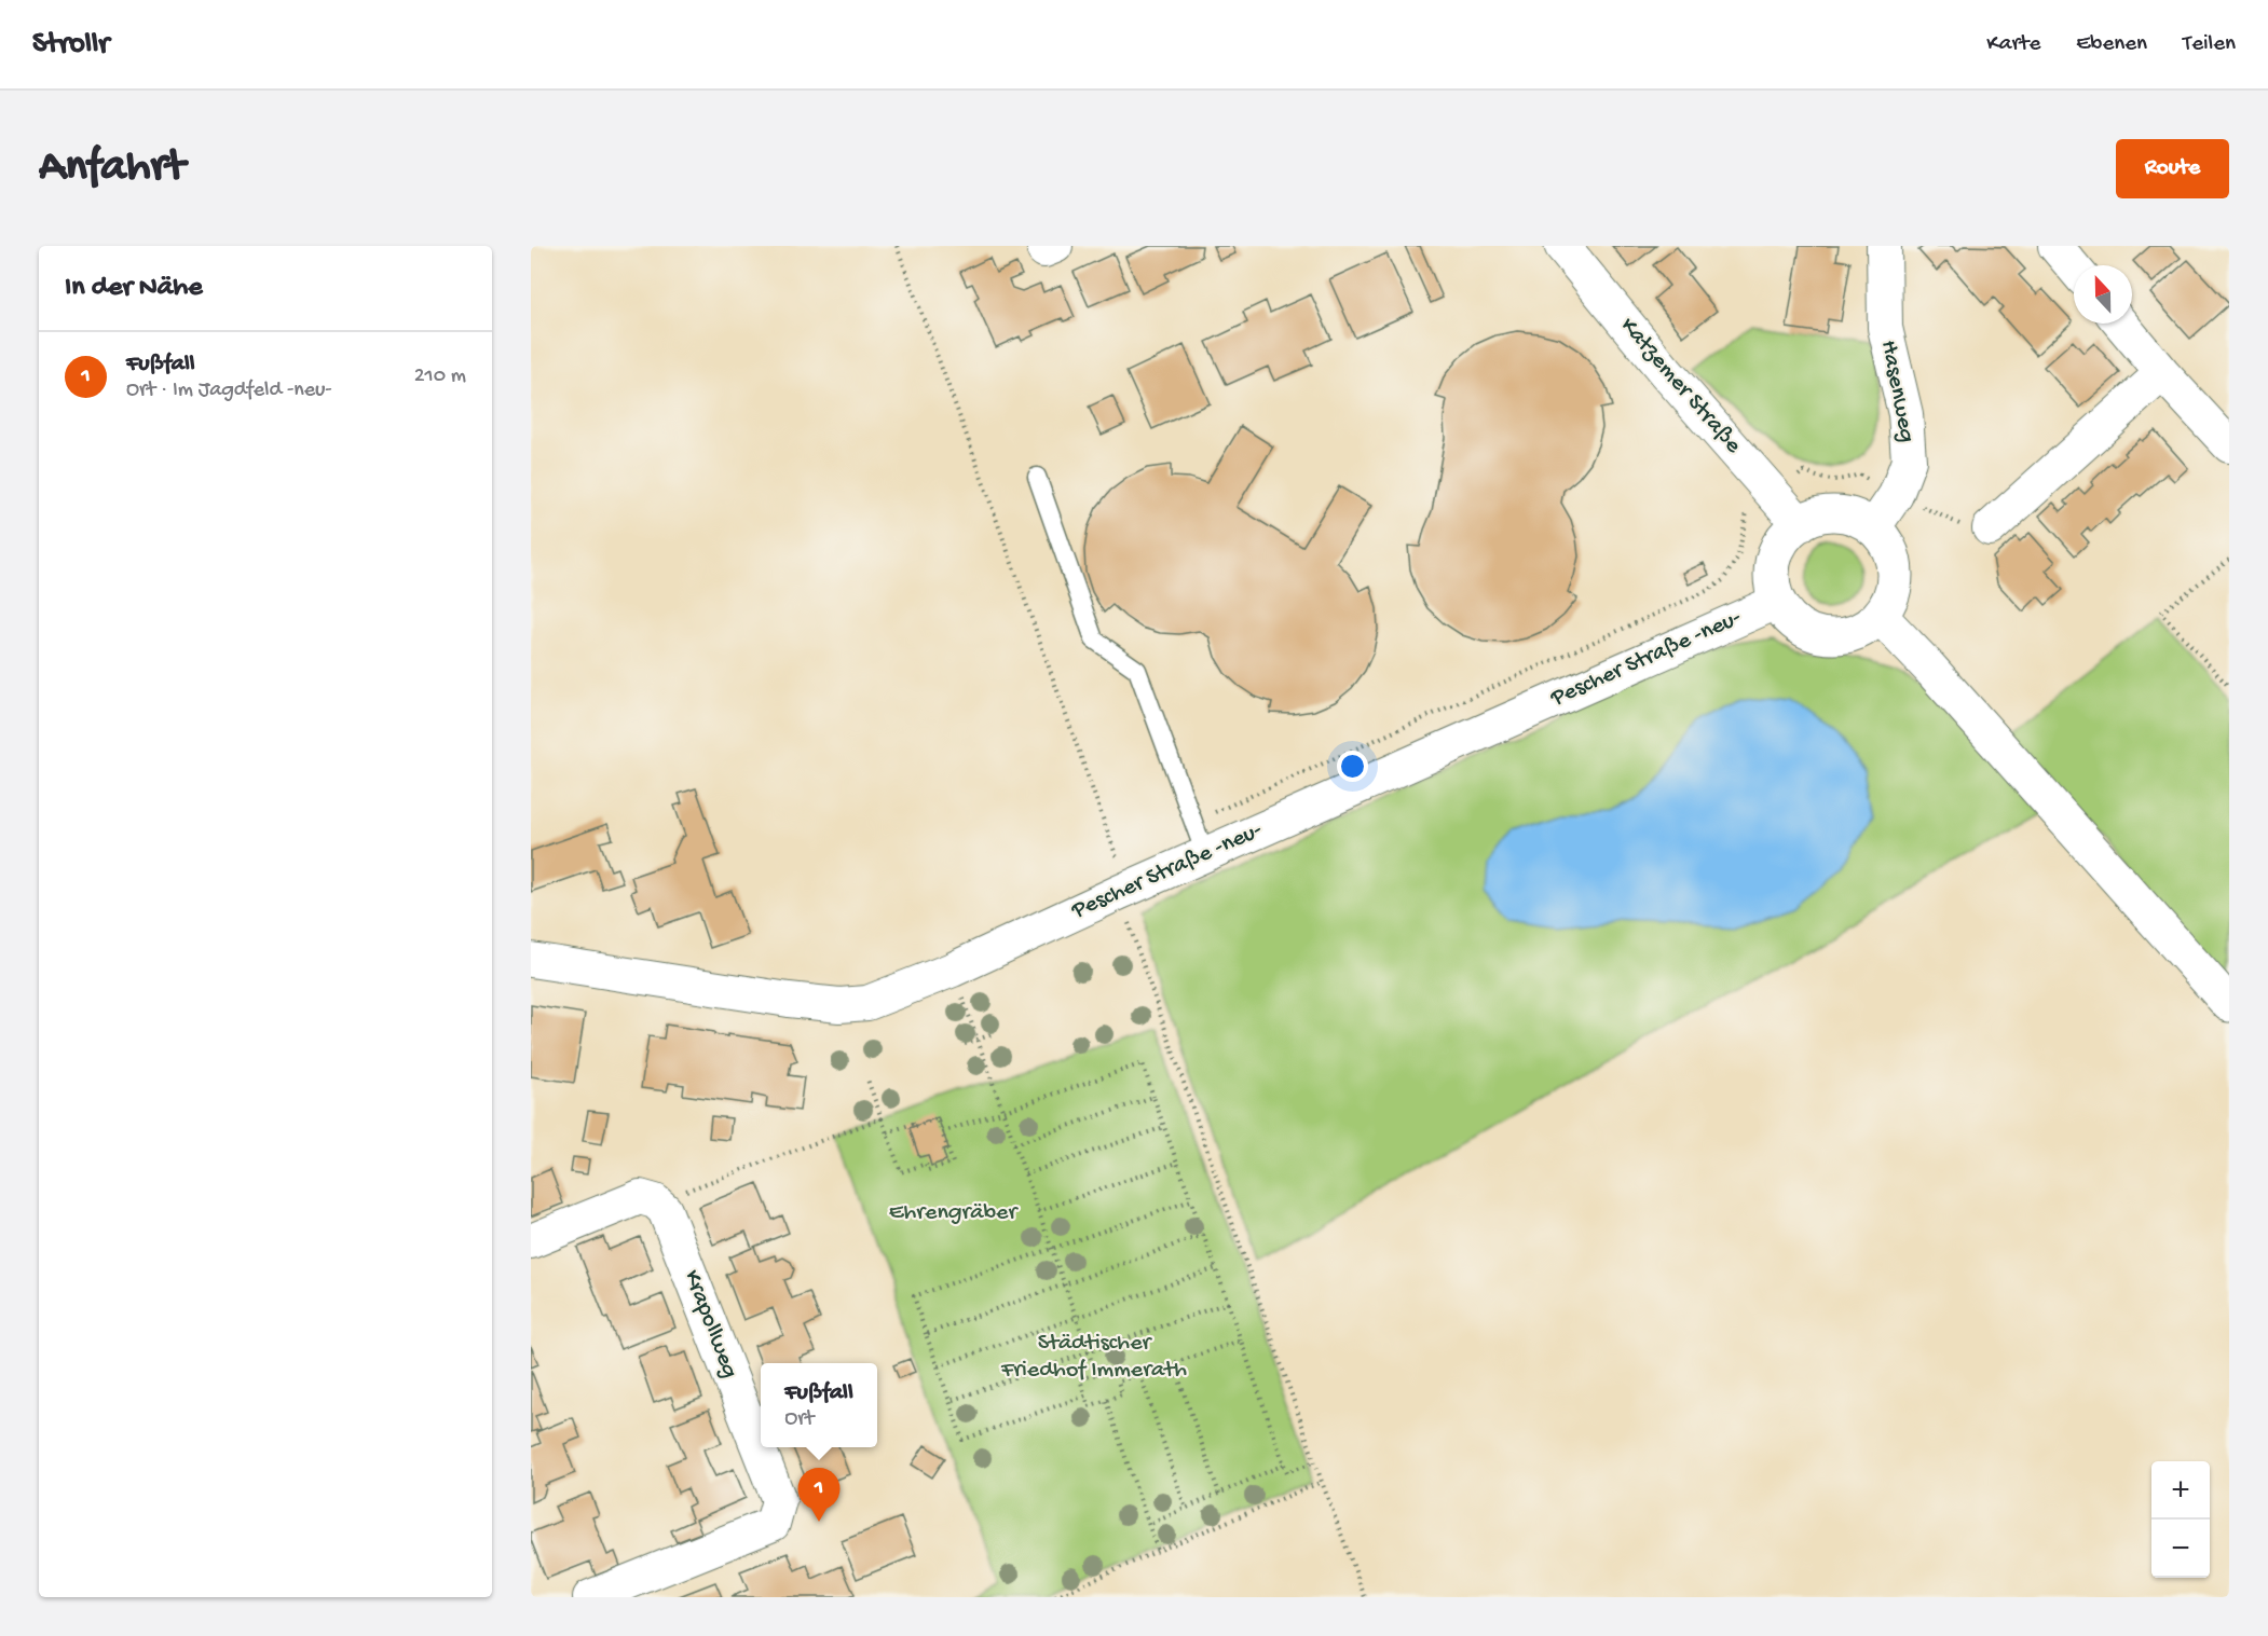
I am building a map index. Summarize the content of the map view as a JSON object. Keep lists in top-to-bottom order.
{
  "streets": {
    "street": [
      "Katzemer Straße",
      "Hasenweg",
      "Pescher Straße -neu-",
      "Krapollweg"
    ]
  },
  "crossings": [
    ["Katzemer Straße", "Hasenweg"],
    ["Katzemer Straße", "Pescher Straße -neu-"],
    ["Hasenweg", "Pescher Straße -neu-"]
  ],
  "parks": ["Ehrengräber", "Städtischer Friedhof Immerath"],
  "north": "top",
  "page": {
    "header": "Strollr",
    "nav": ["Karte", "Ebenen", "Teilen"],
    "buttons": "Route",
    "title": "Anfahrt",
    "heading": "In der Nähe",
    "list": [
      {
        "mark": "1",
        "name": "Fußfall",
        "note": "Ort · Im Jagdfeld -neu-",
        "value": "210 m"
      }
    ],
    "popup": ["Fußfall", "Ort"],
    "map_buttons": ["+", "−"],
    "pins": "1"
  }
}
